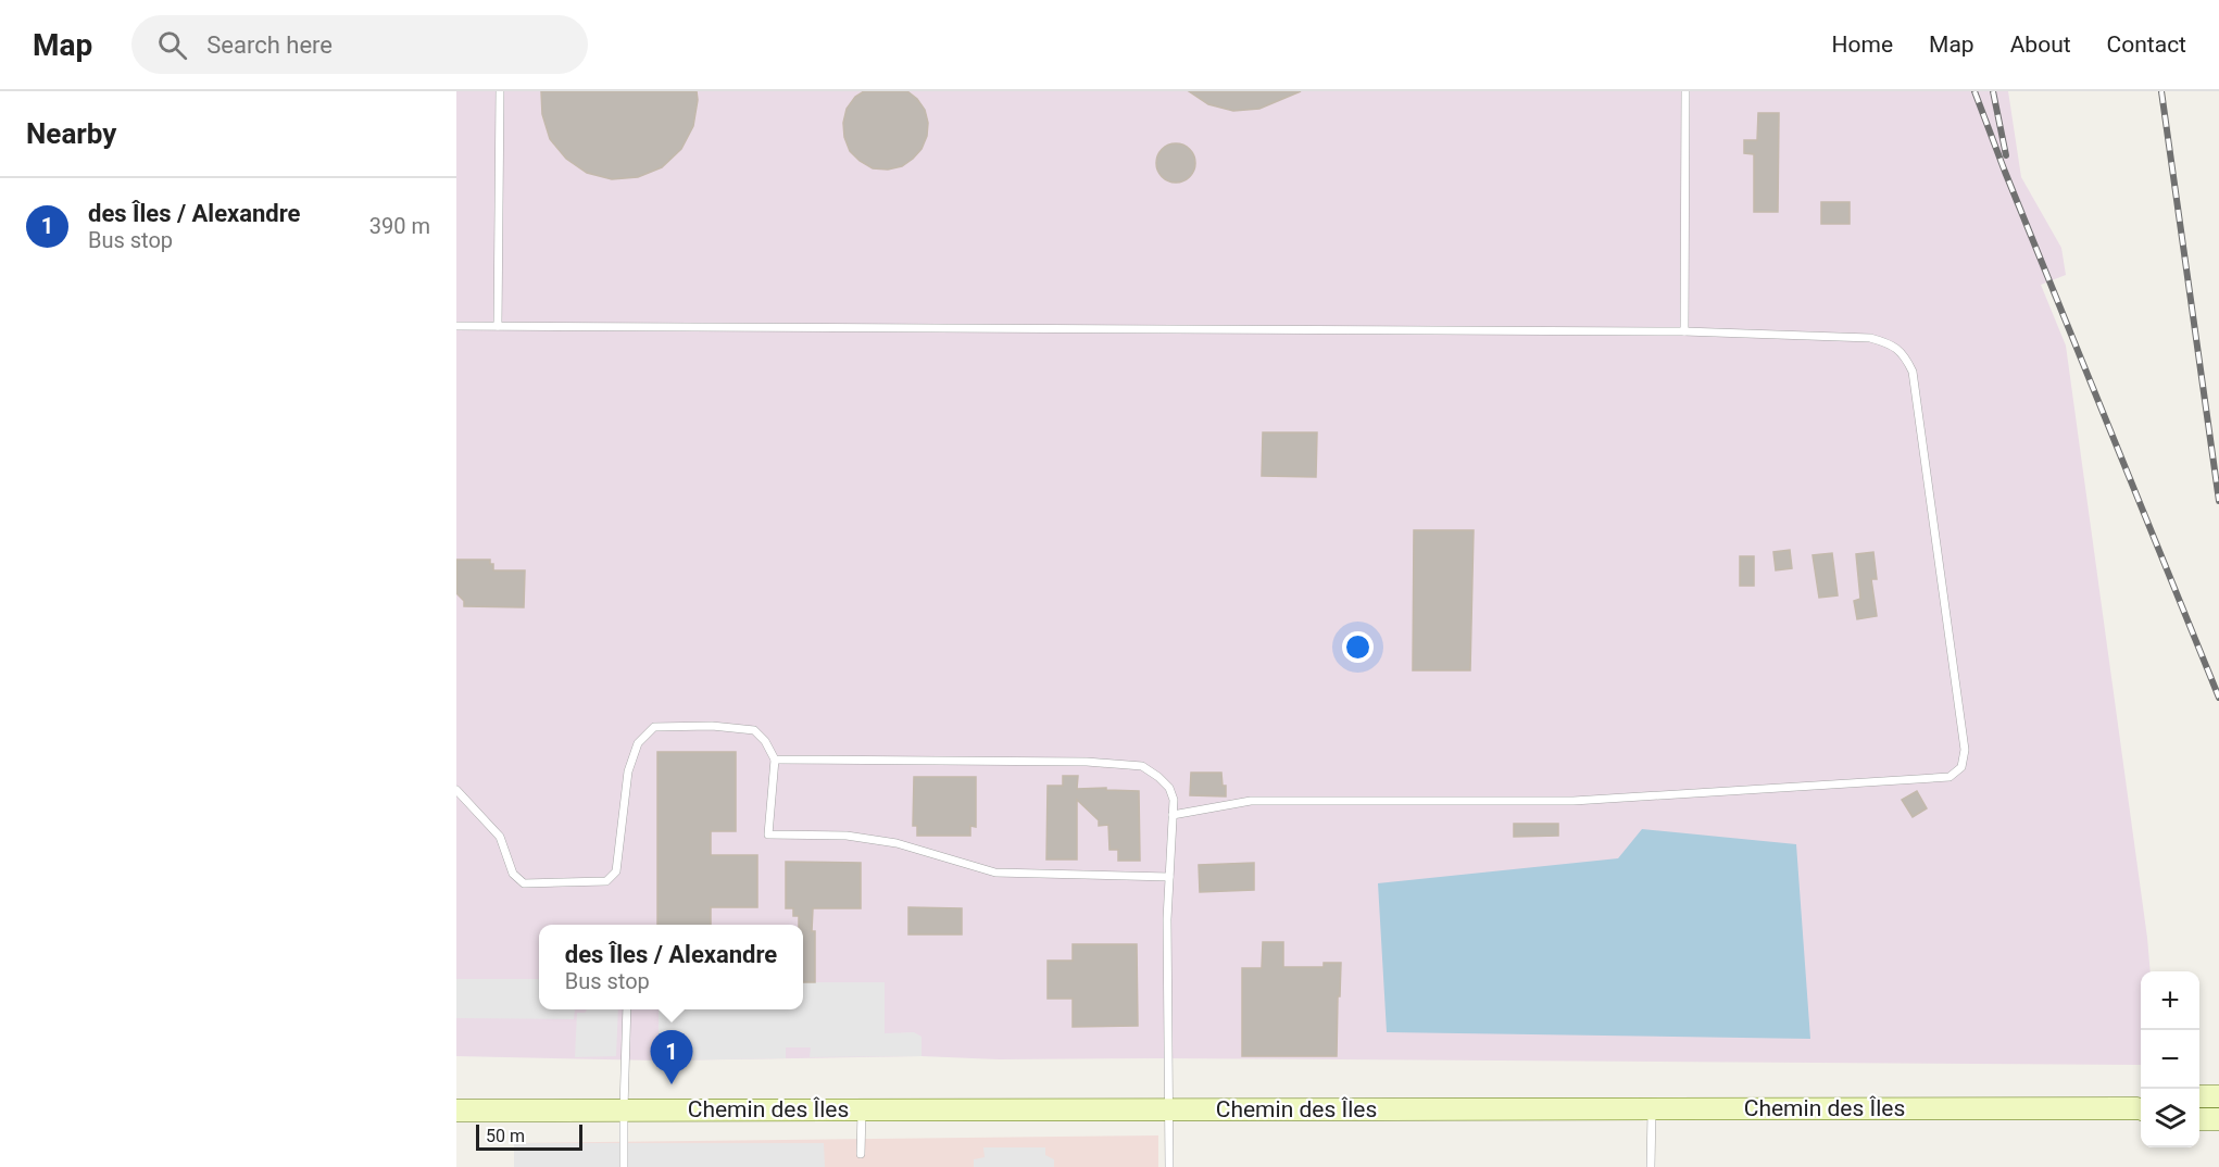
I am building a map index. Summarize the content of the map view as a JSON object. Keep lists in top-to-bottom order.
{
  "streets": {
    "main road": ["Chemin des Îles"]
  },
  "scale_bar": "50 m",
  "page": {
    "header": "Map",
    "search": "Search here",
    "nav": [
      "Home",
      "Map",
      "About",
      "Contact"
    ],
    "heading": "Nearby",
    "list": [
      {
        "mark": "1",
        "name": "des Îles / Alexandre",
        "note": "Bus stop",
        "value": "390 m"
      }
    ],
    "popup": ["des Îles / Alexandre", "Bus stop"],
    "map_buttons": ["+", "−"],
    "pins": "1",
    "scale": "50 m"
  }
}
